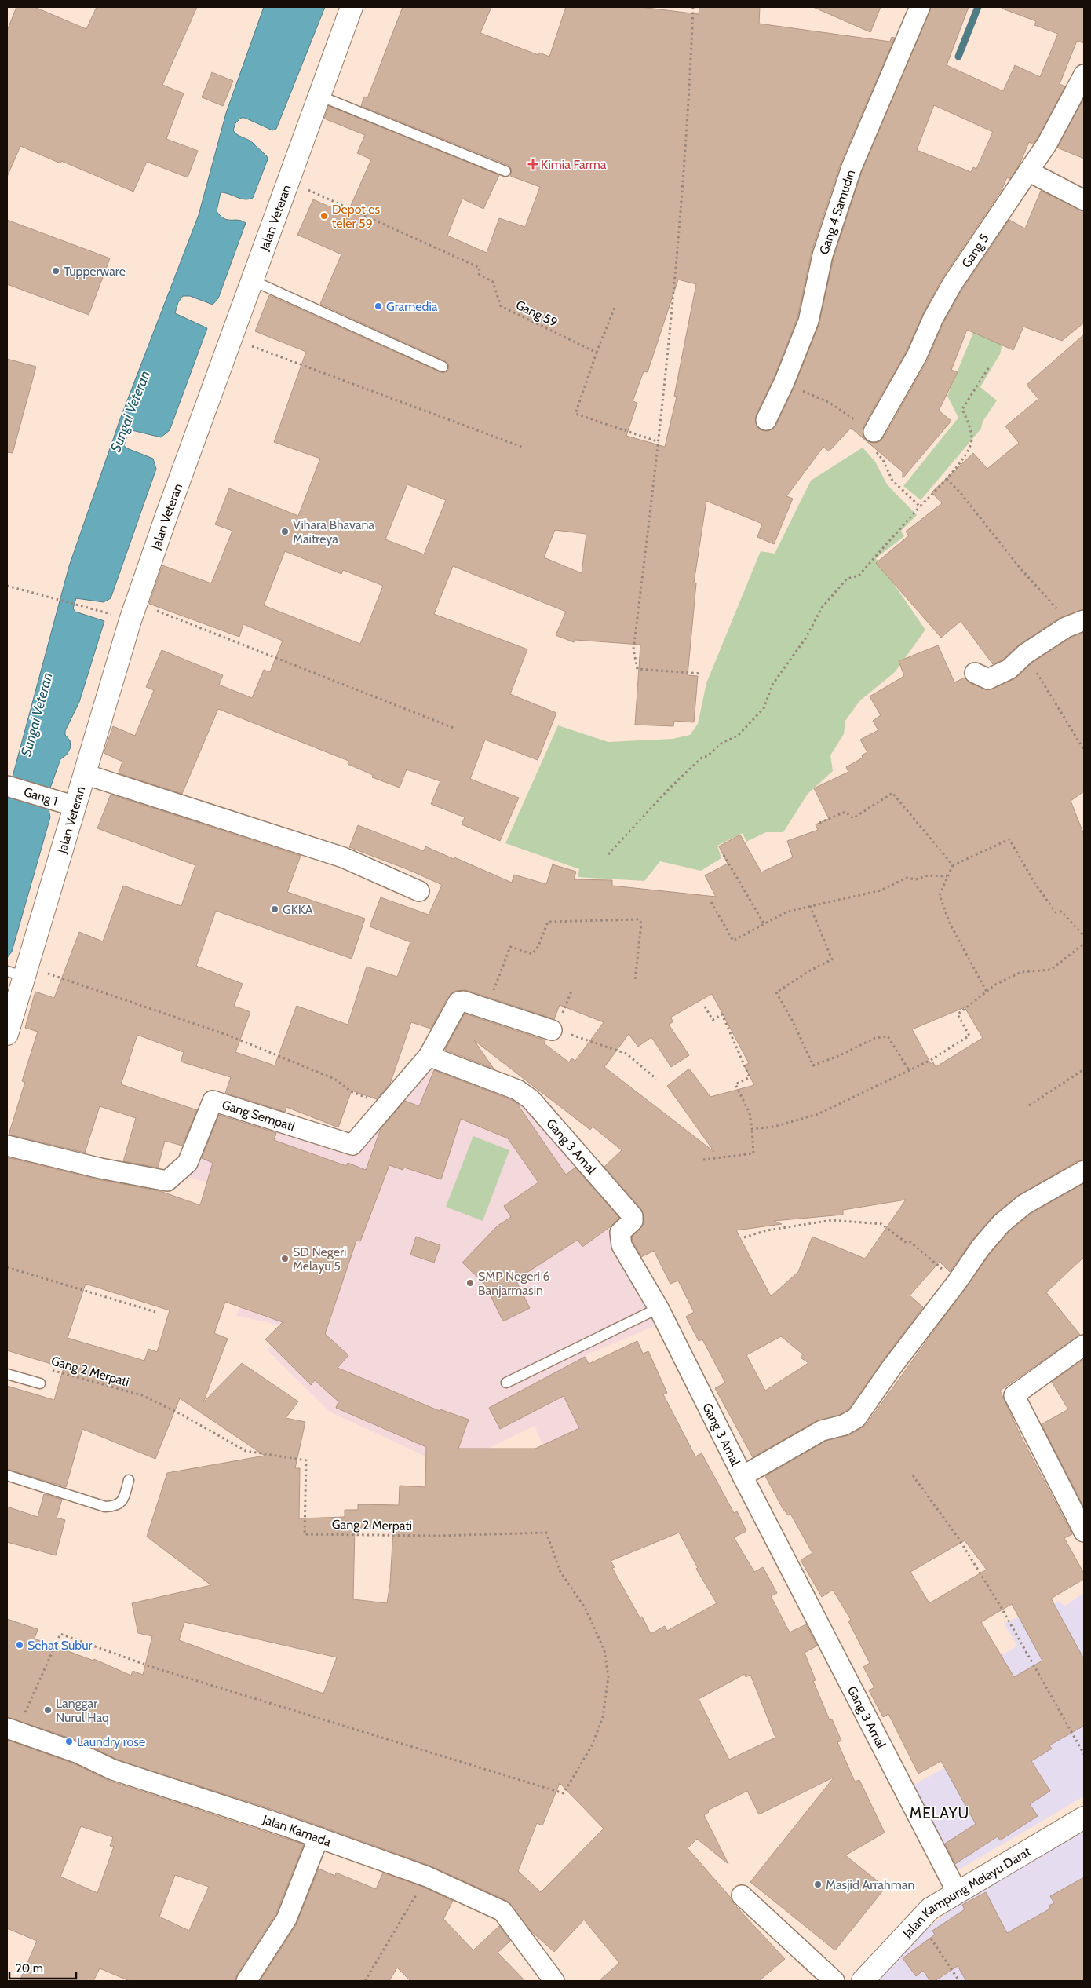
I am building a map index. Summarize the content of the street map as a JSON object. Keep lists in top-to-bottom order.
{
  "streets": {
    "main road": ["Jalan Veteran", "Jalan Kampung Melayu Darat"],
    "street": [
      "Gang 4 Samudin",
      "Gang 5",
      "Gang 1",
      "Gang Sempati",
      "Gang 3 Amal",
      "Jalan Kamada"
    ],
    "path": ["Gang 59", "Gang 2 Merpati"]
  },
  "crossings": [
    ["Jalan Veteran", "Gang 59"],
    ["Jalan Veteran", "Gang 1"],
    ["Gang Sempati", "Gang 3 Amal"],
    ["Gang 3 Amal", "Jalan Kampung Melayu Darat"],
    ["Gang 2 Merpati", "Jalan Kamada"]
  ],
  "districts": ["MELAYU"],
  "water": ["Sungai Veteran"],
  "places": {
    "health": ["Kimia Farma"],
    "other": [
      "Depot es teler 59",
      "Tupperware",
      "Gramedia",
      "Vihara Bhavana Maitreya",
      "GKKA",
      "SD Negeri Melayu 5",
      "SMP Negeri 6 Banjarmasin",
      "Sehat Subur",
      "Langgar Nurul Haq",
      "Laundry rose",
      "Masjid Arrahman"
    ]
  },
  "scale_bar": "20 m"
}
